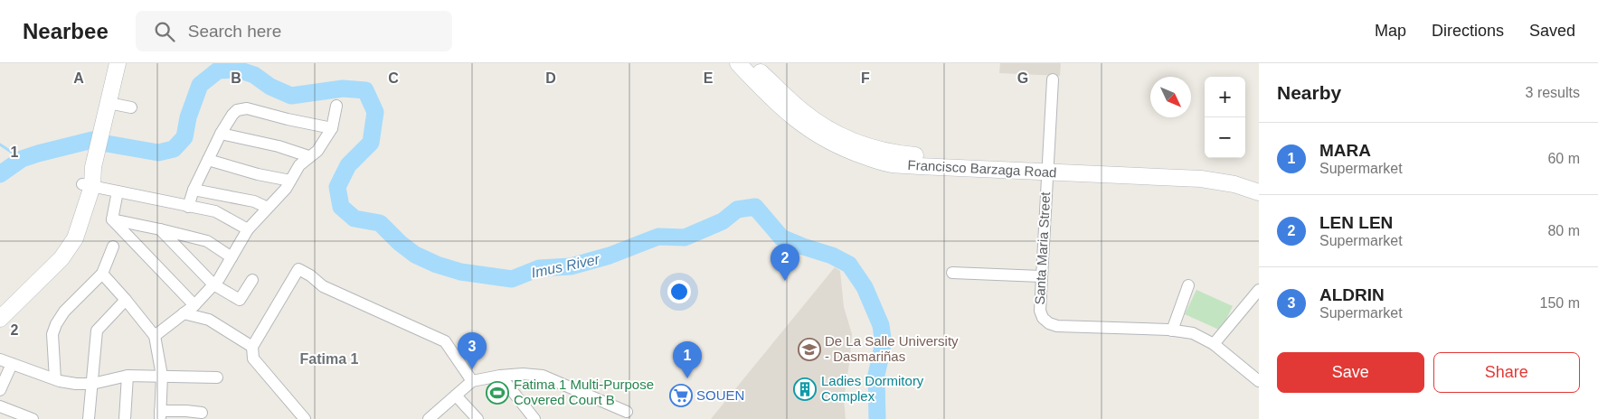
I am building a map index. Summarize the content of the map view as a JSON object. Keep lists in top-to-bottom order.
{
  "streets": {
    "street": ["Francisco Barzaga Road", "Santa Maria Street"]
  },
  "crossings": [
    ["Francisco Barzaga Road", "Santa Maria Street"]
  ],
  "districts": ["Fatima 1"],
  "water": ["Imus River"],
  "places": {
    "school or university": ["De La Salle University - Dasmariñas"],
    "building": ["Ladies Dormitory Complex"],
    "sports": ["Fatima 1 Multi-Purpose Covered Court B"],
    "supermarket": ["SOUEN"]
  },
  "north": "bottom right",
  "page": {
    "header": "Nearbee",
    "search": "Search here",
    "nav": ["Map", "Directions", "Saved"],
    "heading": ["Nearby", "3 results"],
    "map_buttons": ["+", "−"],
    "list": [
      {
        "mark": "1",
        "name": "MARA",
        "note": "Supermarket",
        "value": "60 m"
      },
      {
        "mark": "2",
        "name": "LEN LEN",
        "note": "Supermarket",
        "value": "80 m"
      },
      {
        "mark": "3",
        "name": "ALDRIN",
        "note": "Supermarket",
        "value": "150 m"
      }
    ],
    "pins": ["2", "3", "1"],
    "buttons": ["Save", "Share"]
  },
  "grid": {
    "columns": [
      "A",
      "B",
      "C",
      "D",
      "E",
      "F",
      "G"
    ],
    "rows": ["1", "2"]
  }
}
